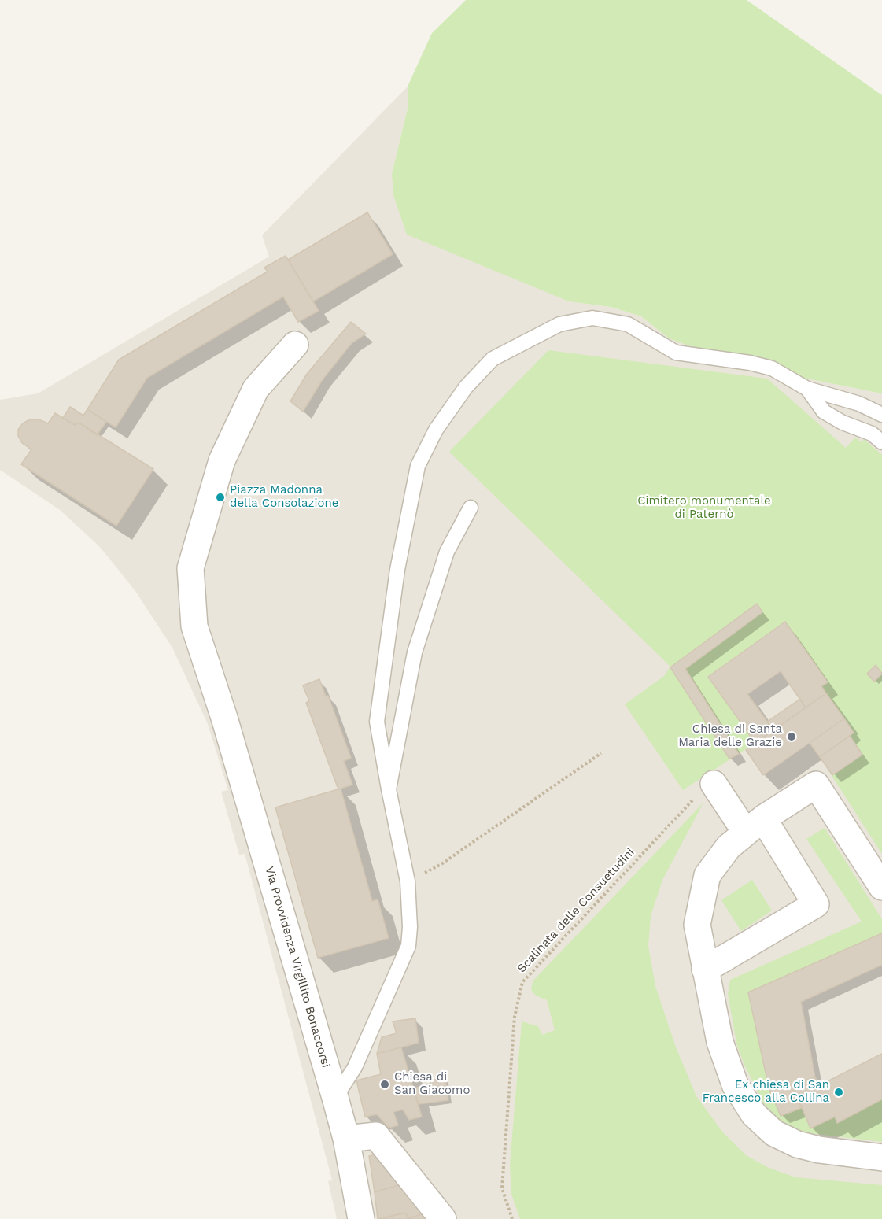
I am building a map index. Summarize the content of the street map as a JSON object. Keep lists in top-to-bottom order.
{
  "streets": {
    "street": ["Via Provvidenza Virgillito Bonaccorsi"],
    "path": ["Scalinata delle Consuetudini"]
  },
  "parks": ["Cimitero monumentale di Paternò"],
  "places": [
    "Piazza Madonna della Consolazione",
    "Chiesa di Santa Maria delle Grazie",
    "Chiesa di San Giacomo",
    "Ex chiesa di San Francesco alla Collina"
  ]
}
